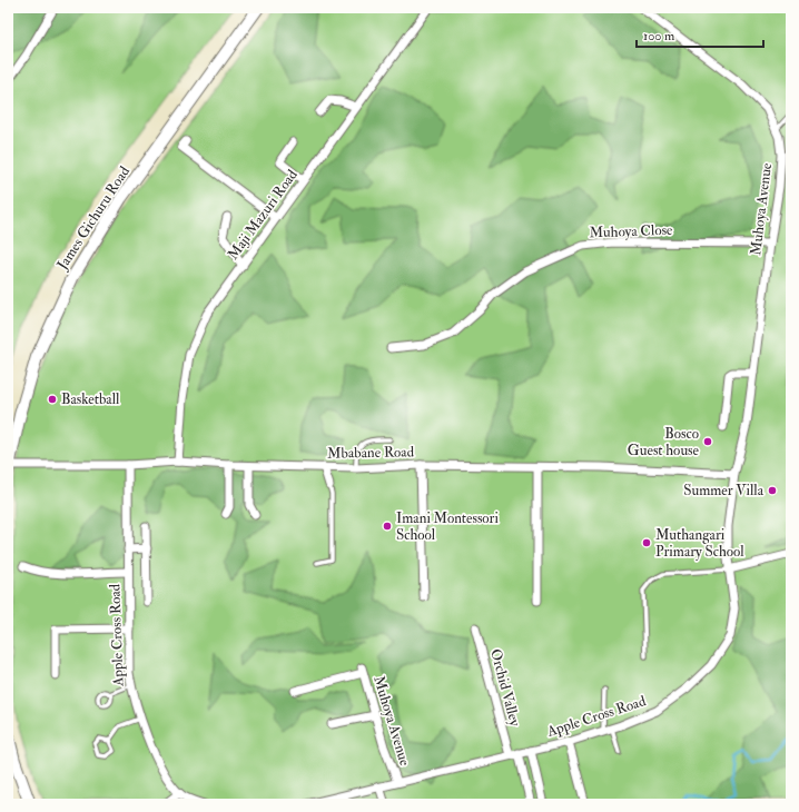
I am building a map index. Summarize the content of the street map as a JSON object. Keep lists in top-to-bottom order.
{
  "streets": {
    "main road": ["James Gichuru Road"],
    "street": [
      "Muhoya Avenue",
      "Maji Mazuri Road",
      "Muhoya Close",
      "Mbabane Road",
      "Apple Cross Road",
      "Orchid Valley"
    ]
  },
  "crossings": [
    ["Muhoya Avenue", "Muhoya Close"],
    ["Muhoya Avenue", "Mbabane Road"],
    ["Muhoya Avenue", "Apple Cross Road"],
    ["Maji Mazuri Road", "Mbabane Road"],
    ["James Gichuru Road", "Mbabane Road"],
    ["Mbabane Road", "Apple Cross Road"],
    ["Apple Cross Road", "Orchid Valley"]
  ],
  "places": [
    "Basketball",
    "Bosco Guest house",
    "Summer Villa",
    "Imani Montessori School",
    "Muthangari Primary School"
  ],
  "scale_bar": "100 m"
}
